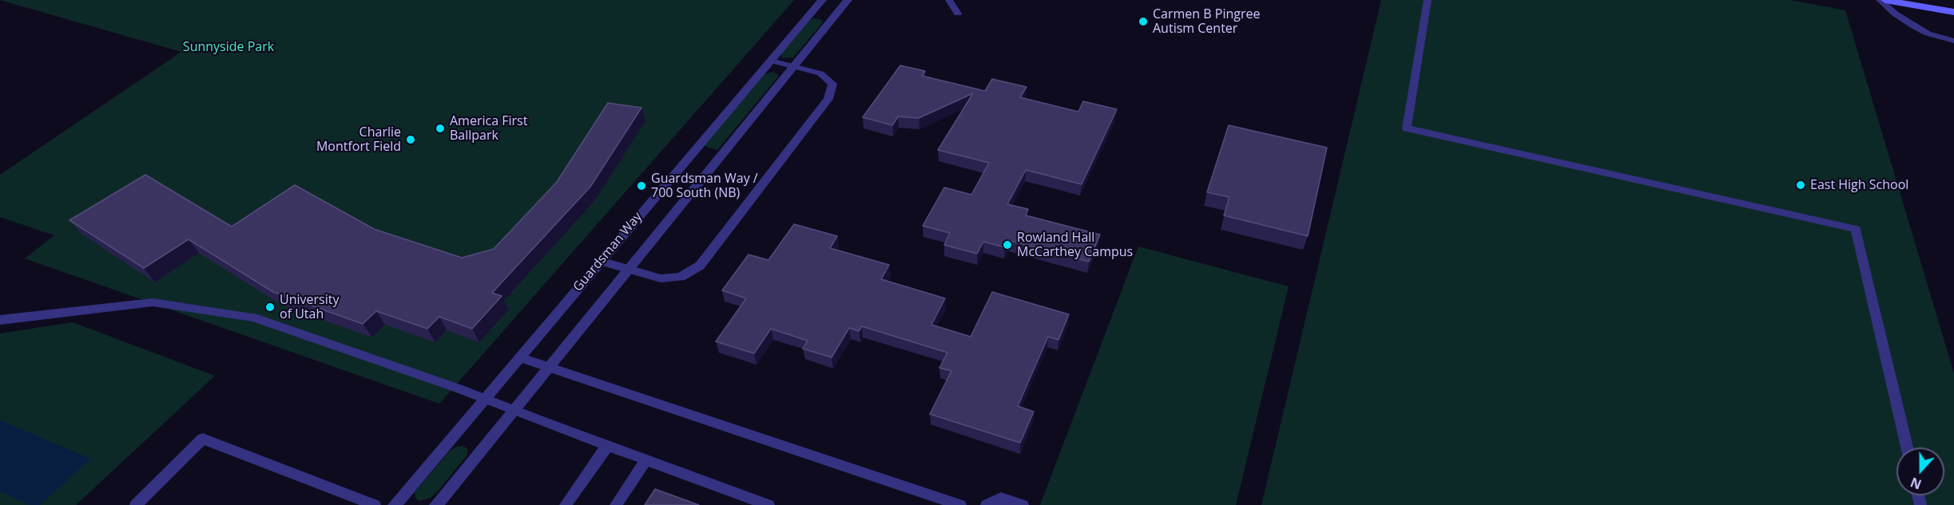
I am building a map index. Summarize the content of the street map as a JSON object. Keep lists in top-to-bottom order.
{
  "streets": {
    "street": ["Guardsman Way"]
  },
  "parks": ["Sunnyside Park"],
  "places": [
    "Carmen B Pingree Autism Center",
    "America First Ballpark",
    "Charlie Montfort Field",
    "East High School",
    "Guardsman Way / 700 South (NB)",
    "Rowland Hall McCarthey Campus",
    "University of Utah"
  ],
  "north": "bottom"
}
